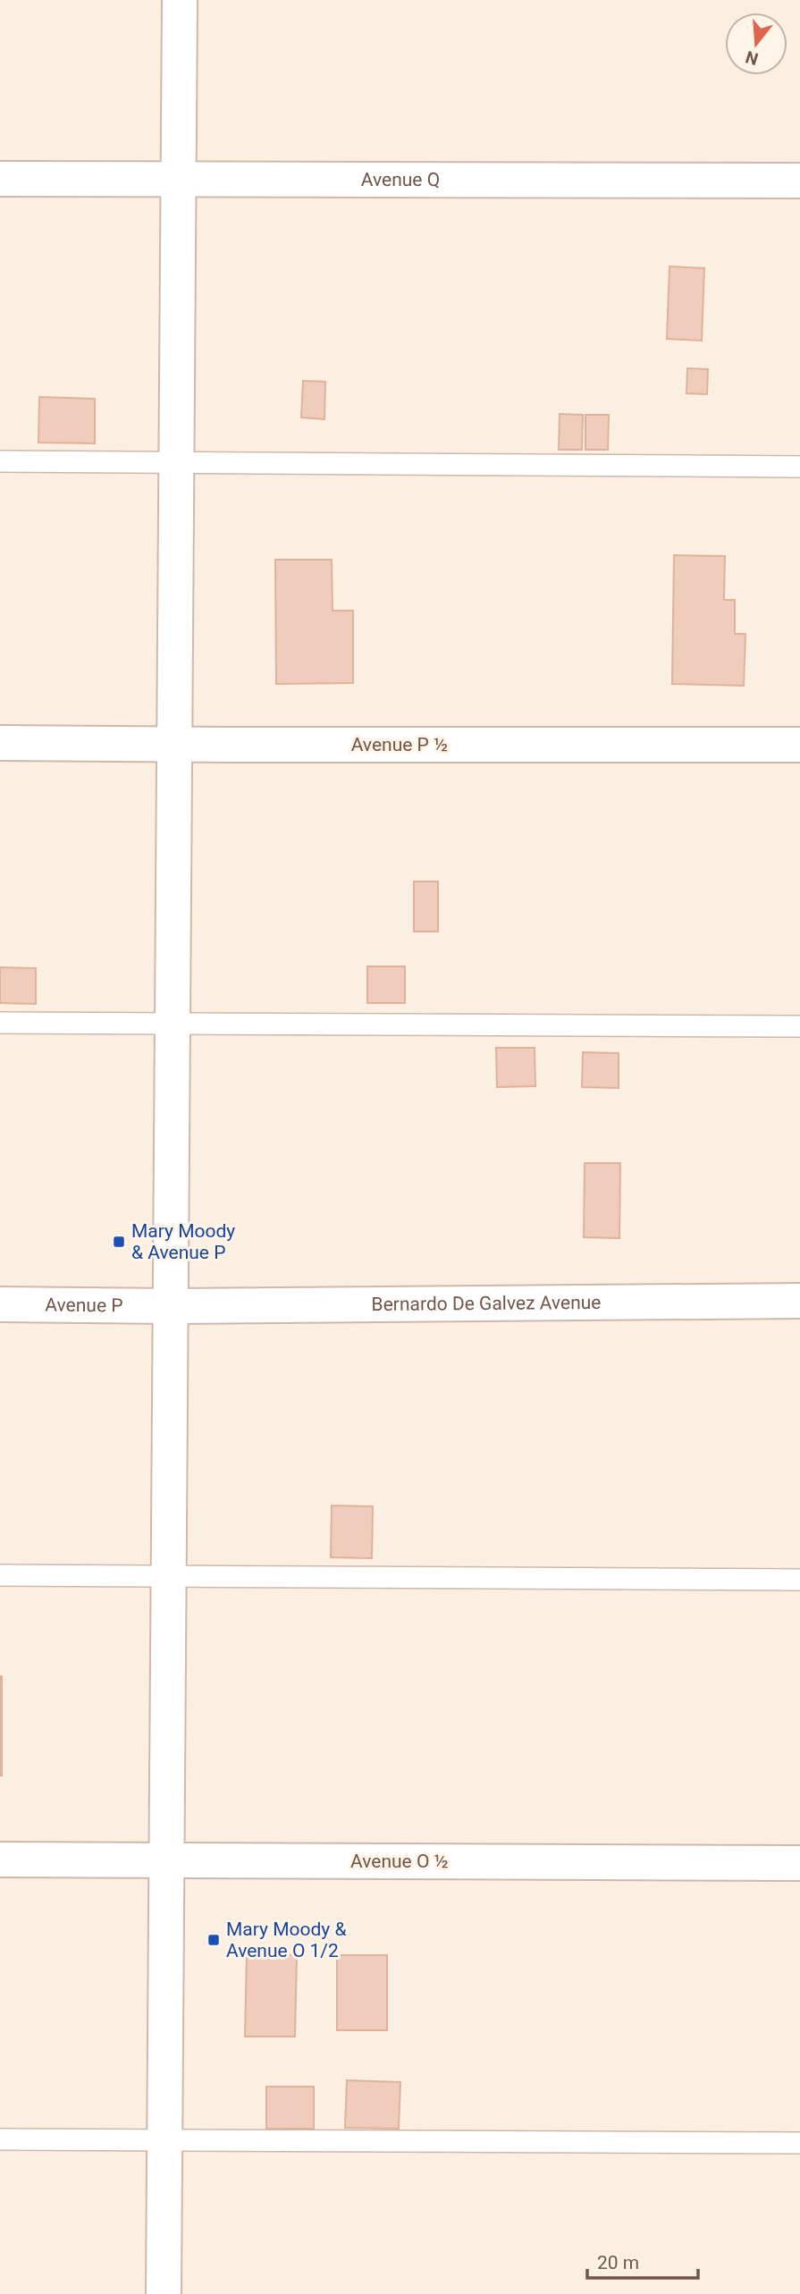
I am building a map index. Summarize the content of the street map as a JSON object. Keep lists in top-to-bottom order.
{
  "streets": {
    "street": [
      "Avenue Q",
      "Avenue P ½",
      "Bernardo De Galvez Avenue",
      "Avenue P",
      "Avenue O ½"
    ]
  },
  "crossings": [
    ["Bernardo De Galvez Avenue", "Avenue P"]
  ],
  "places": {
    "transit": ["Mary Moody & Avenue P", "Mary Moody & Avenue O 1/2"]
  },
  "scale_bar": "20 m",
  "north": "bottom"
}
